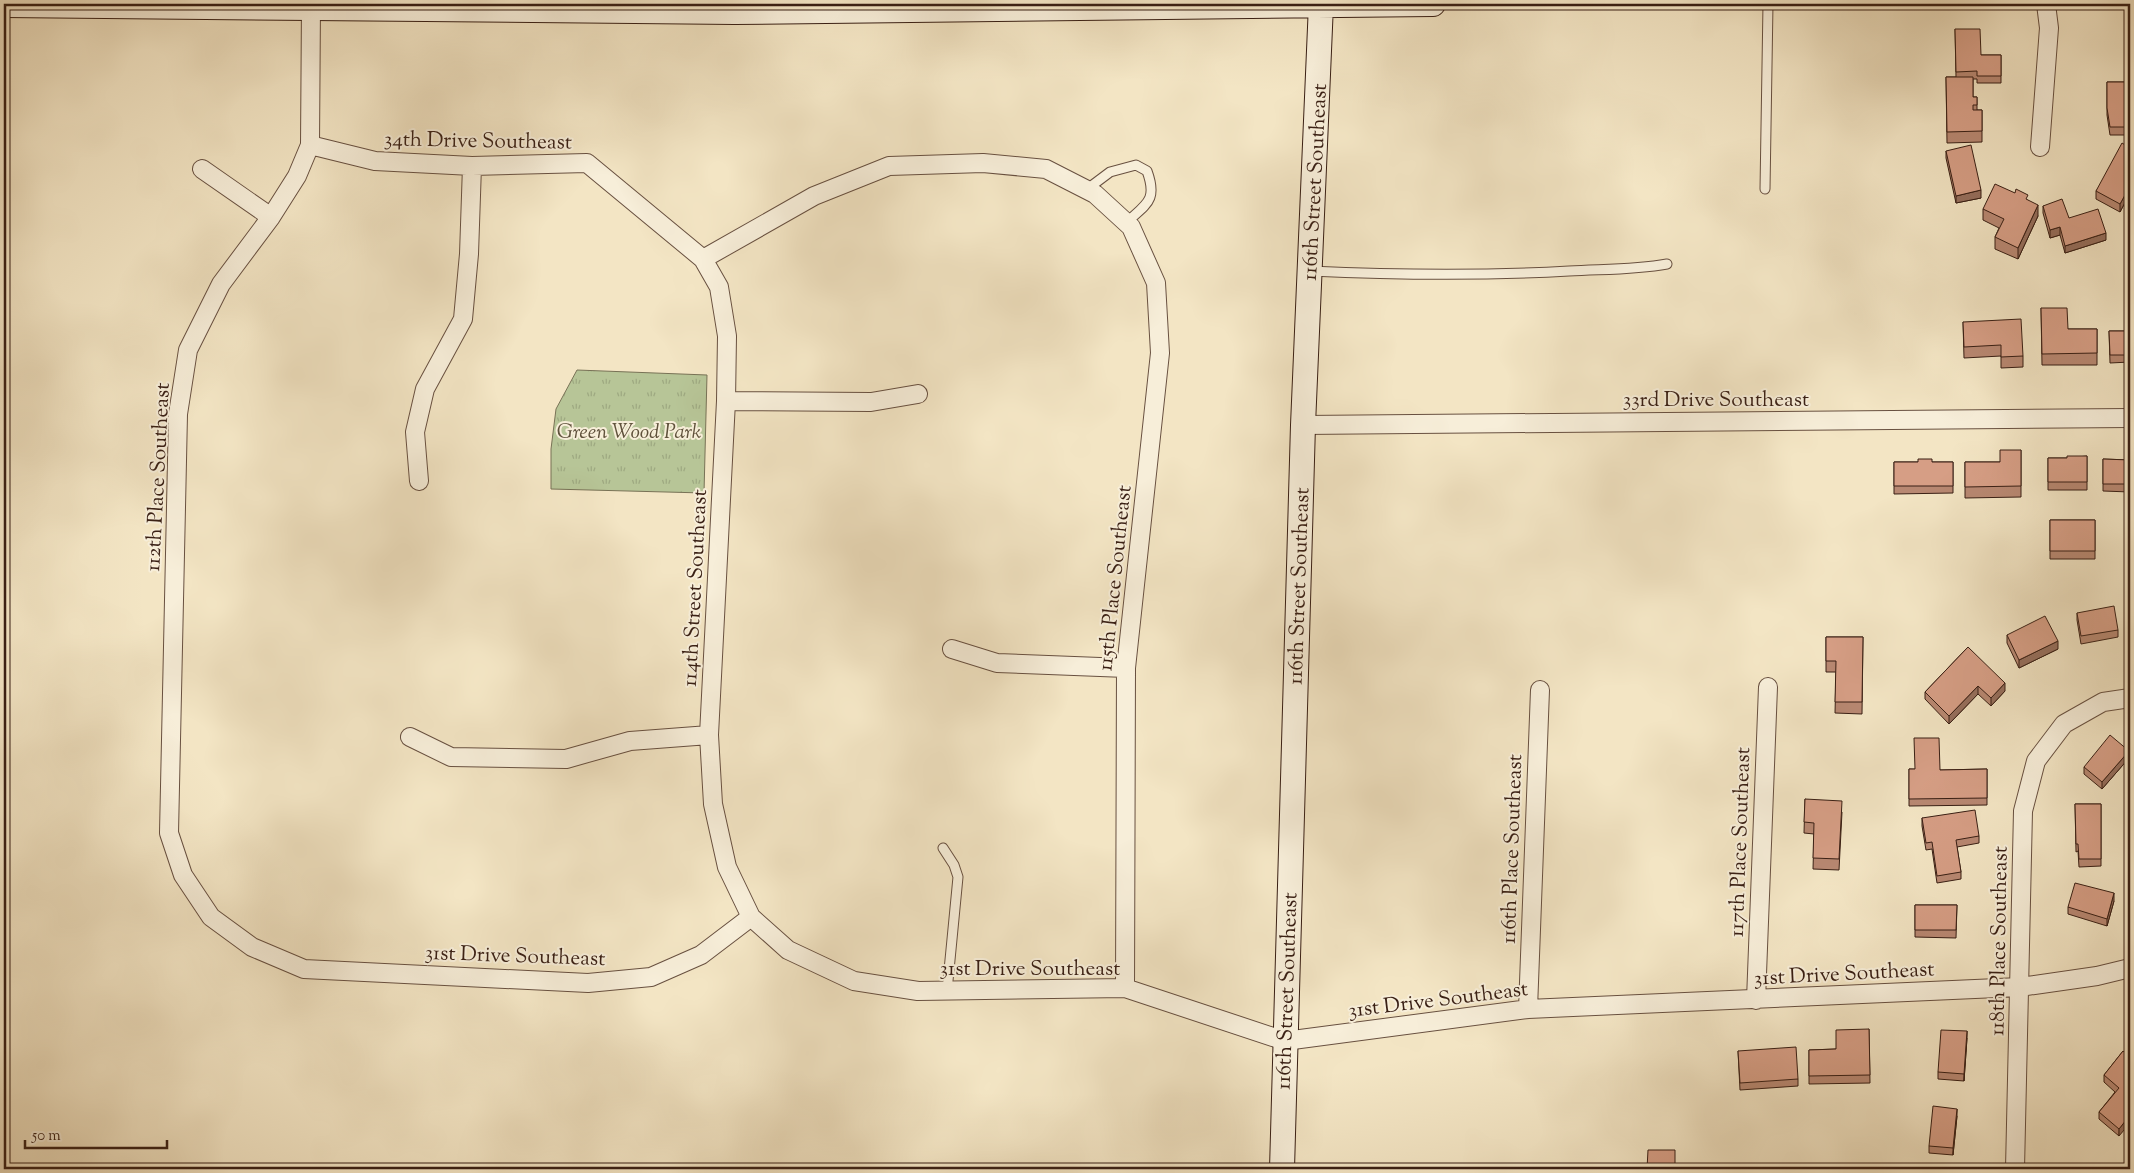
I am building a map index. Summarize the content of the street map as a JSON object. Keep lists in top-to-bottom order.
{
  "streets": {
    "street": [
      "34th Drive Southeast",
      "116th Street Southeast",
      "33rd Drive Southeast",
      "112th Place Southeast",
      "115th Place Southeast",
      "114th Street Southeast",
      "117th Place Southeast",
      "116th Place Southeast",
      "118th Place Southeast",
      "31st Drive Southeast"
    ]
  },
  "crossings": [
    ["34th Drive Southeast", "112th Place Southeast"],
    ["34th Drive Southeast", "114th Street Southeast"],
    ["116th Street Southeast", "33rd Drive Southeast"],
    ["116th Street Southeast", "31st Drive Southeast"],
    ["112th Place Southeast", "31st Drive Southeast"],
    ["115th Place Southeast", "31st Drive Southeast"],
    ["114th Street Southeast", "31st Drive Southeast"],
    ["117th Place Southeast", "31st Drive Southeast"],
    ["116th Place Southeast", "31st Drive Southeast"],
    ["118th Place Southeast", "31st Drive Southeast"]
  ],
  "parks": ["Green Wood Park"],
  "scale_bar": "50 m"
}
